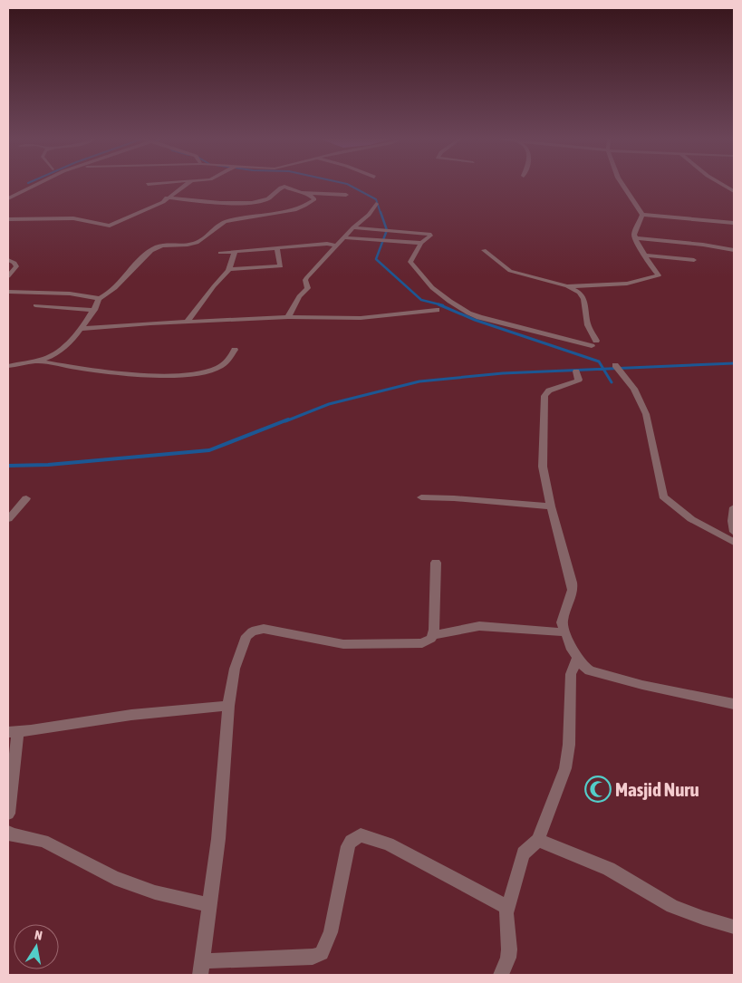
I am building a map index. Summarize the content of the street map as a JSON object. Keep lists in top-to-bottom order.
{
  "places": {
    "mosque": ["Masjid Nuru"]
  },
  "north": "top"
}
